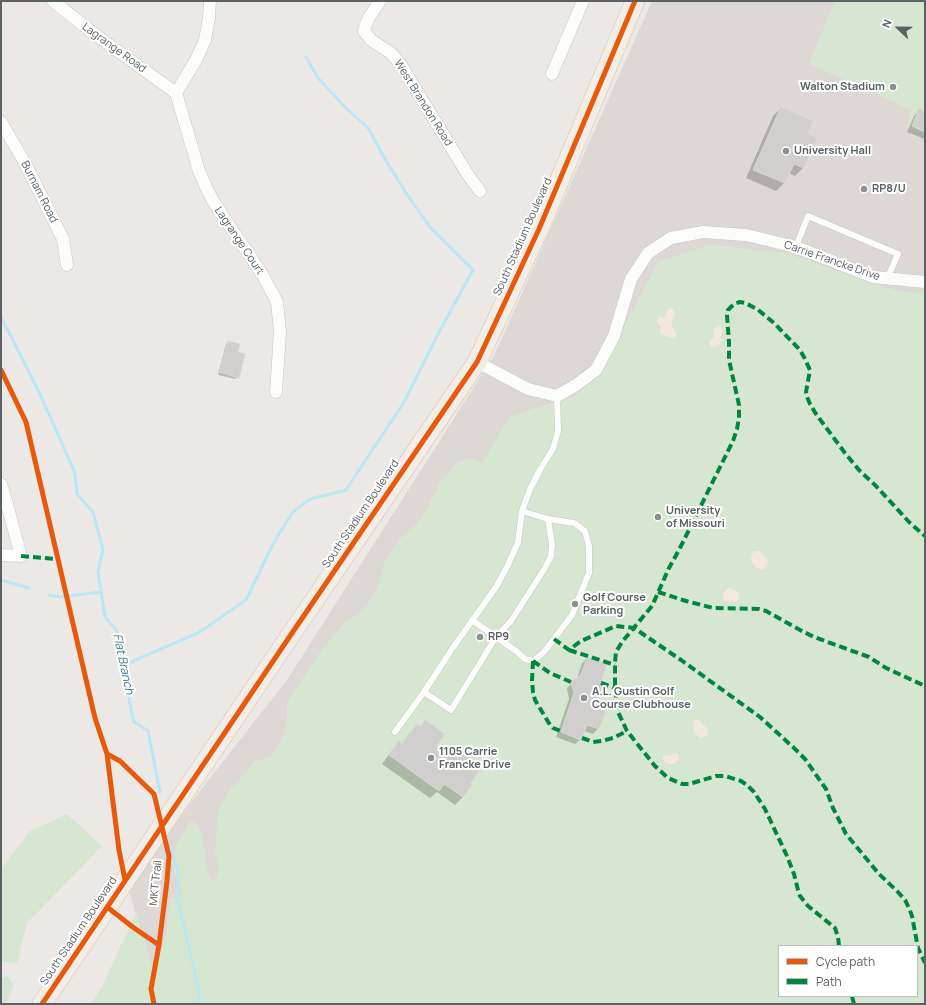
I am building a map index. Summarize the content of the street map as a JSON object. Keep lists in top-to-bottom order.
{
  "streets": {
    "main road": ["South Stadium Boulevard"],
    "street": [
      "Lagrange Road",
      "West Brandon Road",
      "Burnam Road",
      "Lagrange Court",
      "Carrie Francke Drive"
    ],
    "cycle path": ["MKT Trail"]
  },
  "crossings": [
    ["Lagrange Road", "Lagrange Court"]
  ],
  "water": ["Flat Branch"],
  "places": [
    "Walton Stadium",
    "University Hall",
    "RP8/U",
    "University of Missouri",
    "Golf Course Parking",
    "RP9",
    "A.L. Gustin Golf Course Clubhouse",
    "1105 Carrie Francke Drive"
  ],
  "legend": ["Cycle path", "Path"],
  "north": "left"
}
